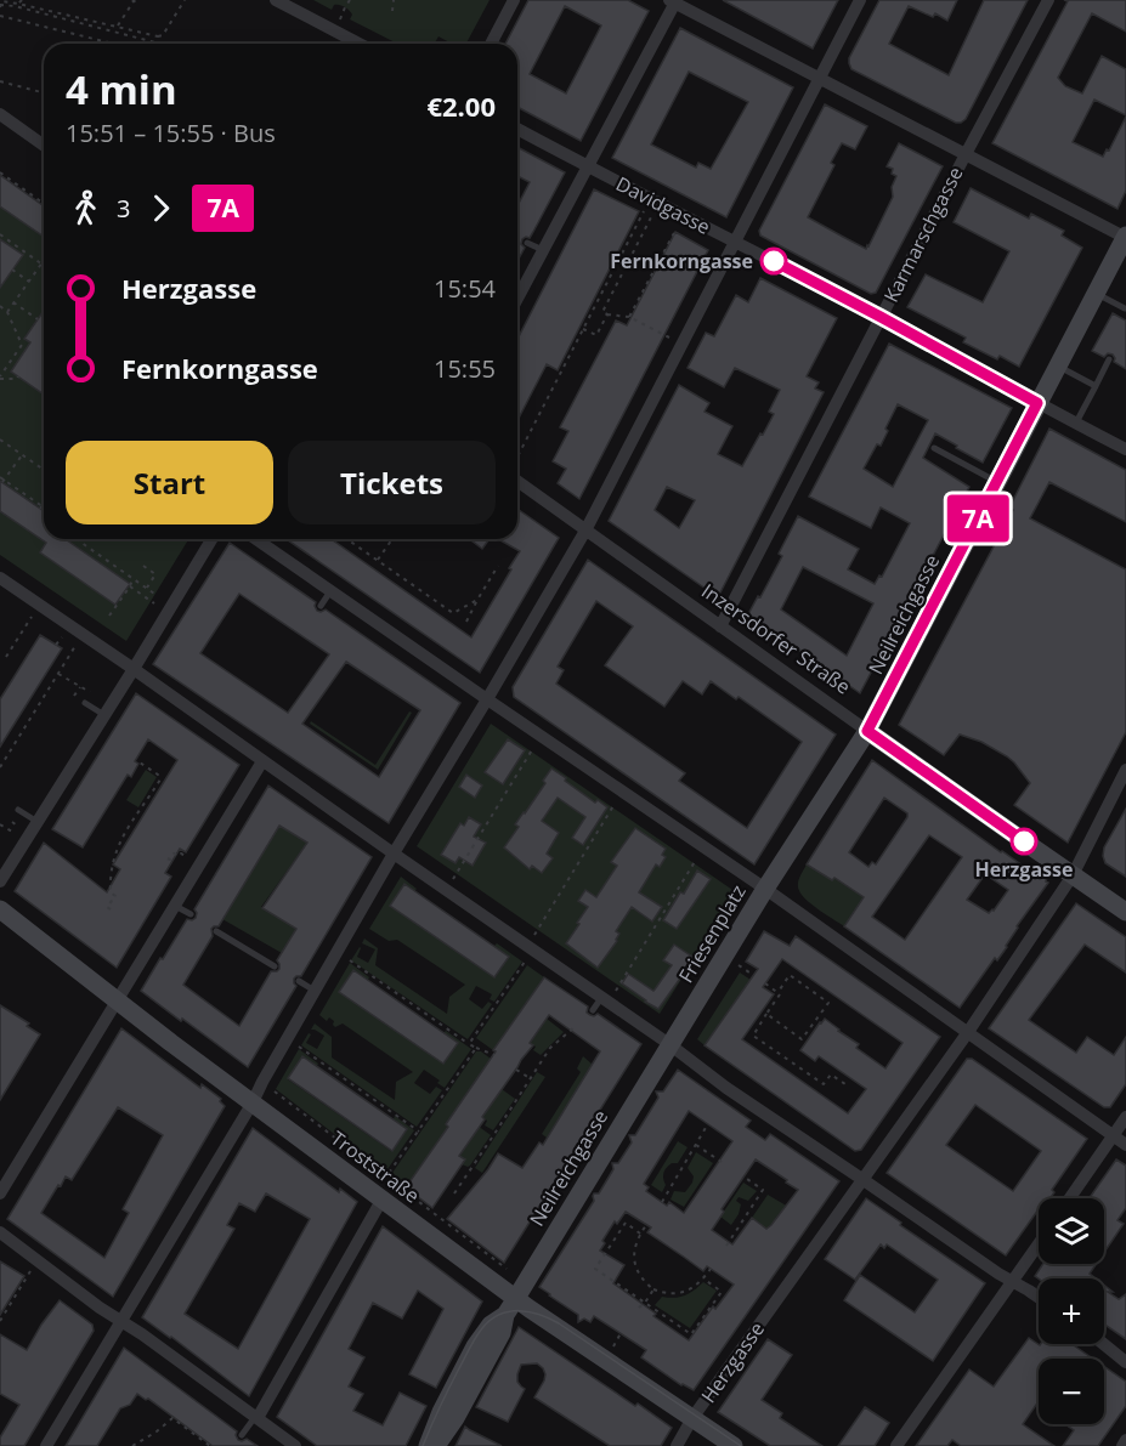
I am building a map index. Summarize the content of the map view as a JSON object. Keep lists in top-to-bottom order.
{
  "streets": {
    "street": [
      "Davidgasse",
      "Karmarschgasse",
      "Neilreichgasse",
      "Inzersdorfer Straße",
      "Friesenplatz",
      "Troststraße",
      "Herzgasse"
    ]
  },
  "crossings": [
    ["Davidgasse", "Karmarschgasse"],
    ["Davidgasse", "Neilreichgasse"],
    ["Karmarschgasse", "Inzersdorfer Straße"],
    ["Neilreichgasse", "Inzersdorfer Straße"],
    ["Neilreichgasse", "Friesenplatz"],
    ["Neilreichgasse", "Troststraße"],
    ["Inzersdorfer Straße", "Herzgasse"],
    ["Troststraße", "Herzgasse"]
  ],
  "places": ["Fernkorngasse", "Herzgasse"],
  "lines": ["bus line 7A"],
  "page": {
    "on_map": "7A",
    "heading": ["4 min", "15:51 – 15:55 · Bus", "€2.00"],
    "legs": ["3", "7A"],
    "list": [
      {
        "name": "Herzgasse",
        "value": "15:54"
      },
      {
        "name": "Fernkorngasse",
        "value": "15:55"
      }
    ],
    "buttons": ["Start", "Tickets"],
    "map_buttons": ["+", "−"]
  }
}
